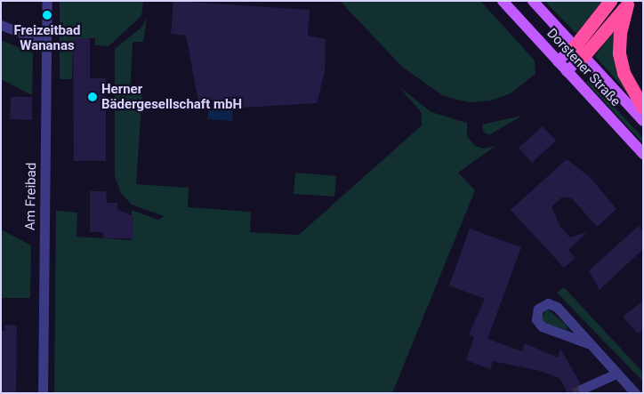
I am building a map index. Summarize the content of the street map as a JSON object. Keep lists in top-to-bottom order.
{
  "streets": {
    "main road": ["Dorstener Straße"],
    "street": ["Am Freibad"]
  },
  "places": ["Freizeitbad Wananas", "Herner Bädergesellschaft mbH"]
}
